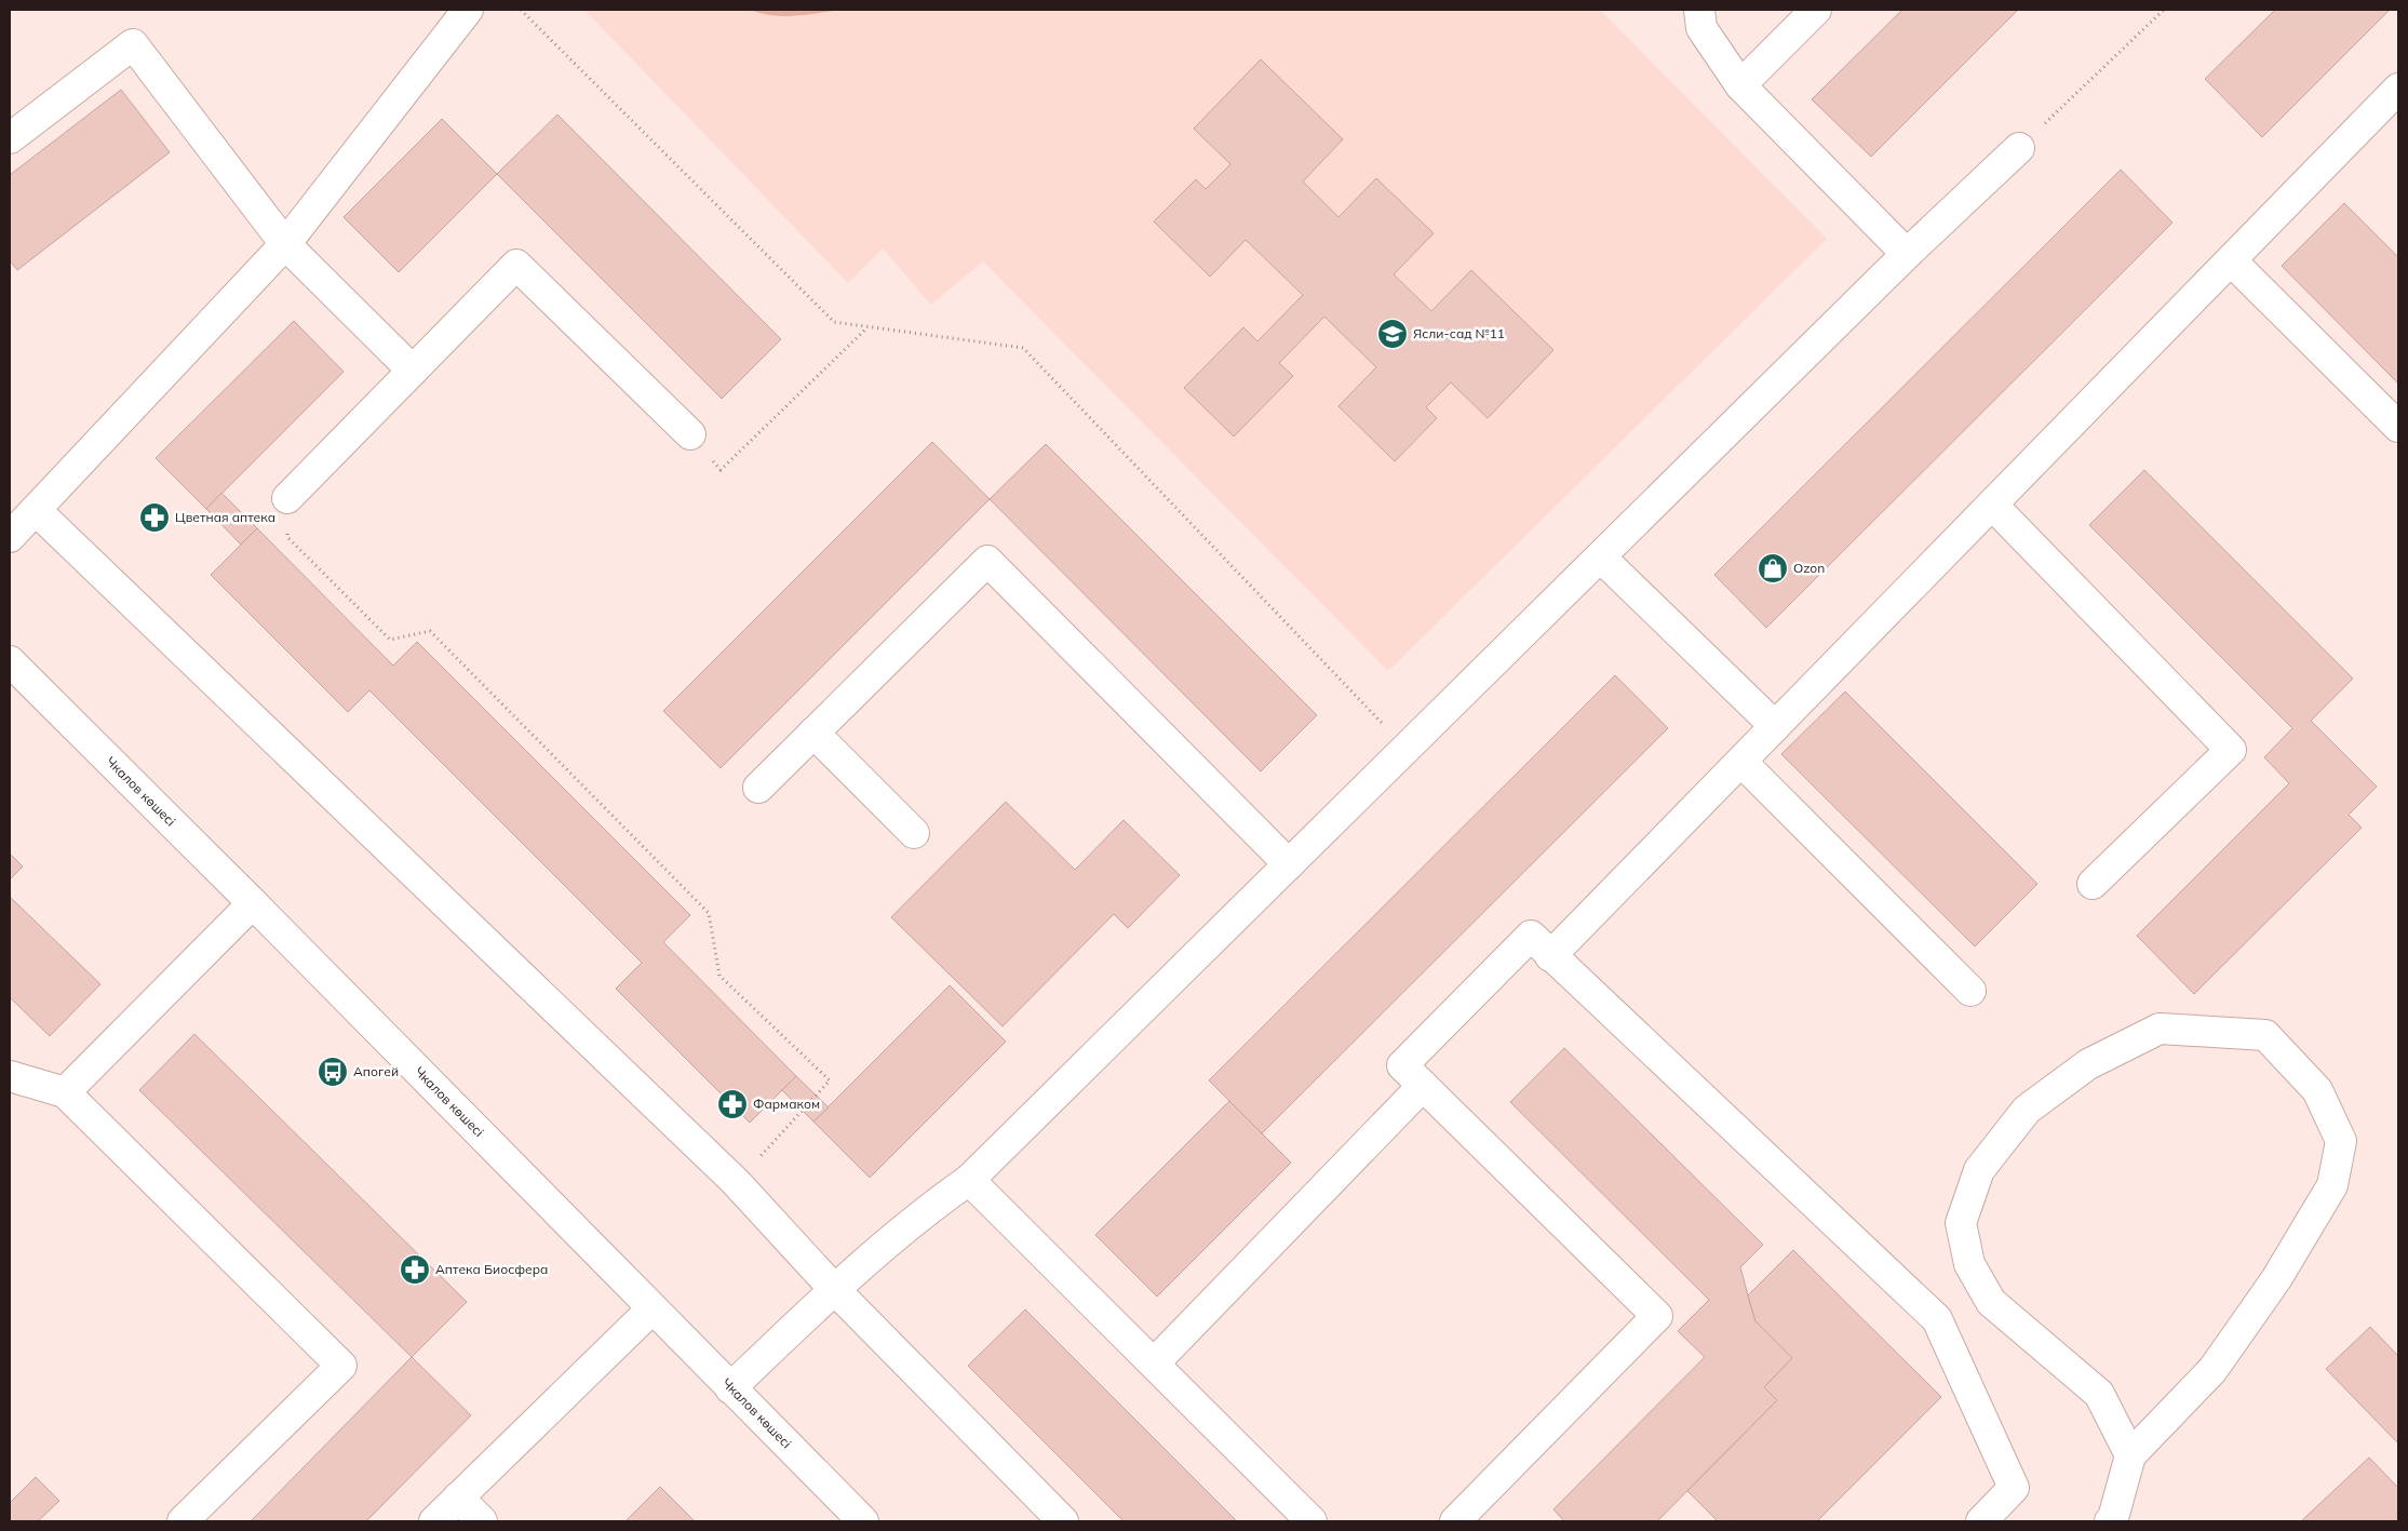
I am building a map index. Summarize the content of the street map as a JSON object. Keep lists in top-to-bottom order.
{
  "streets": {
    "street": ["Чкалов көшесі"]
  },
  "places": {
    "school or university": ["Ясли-сад №11"],
    "pharmacy": ["Цветная аптека", "Фармаком", "Аптека Биосфера"],
    "shop": ["Ozon"],
    "bus stop": ["Апогей"]
  }
}
